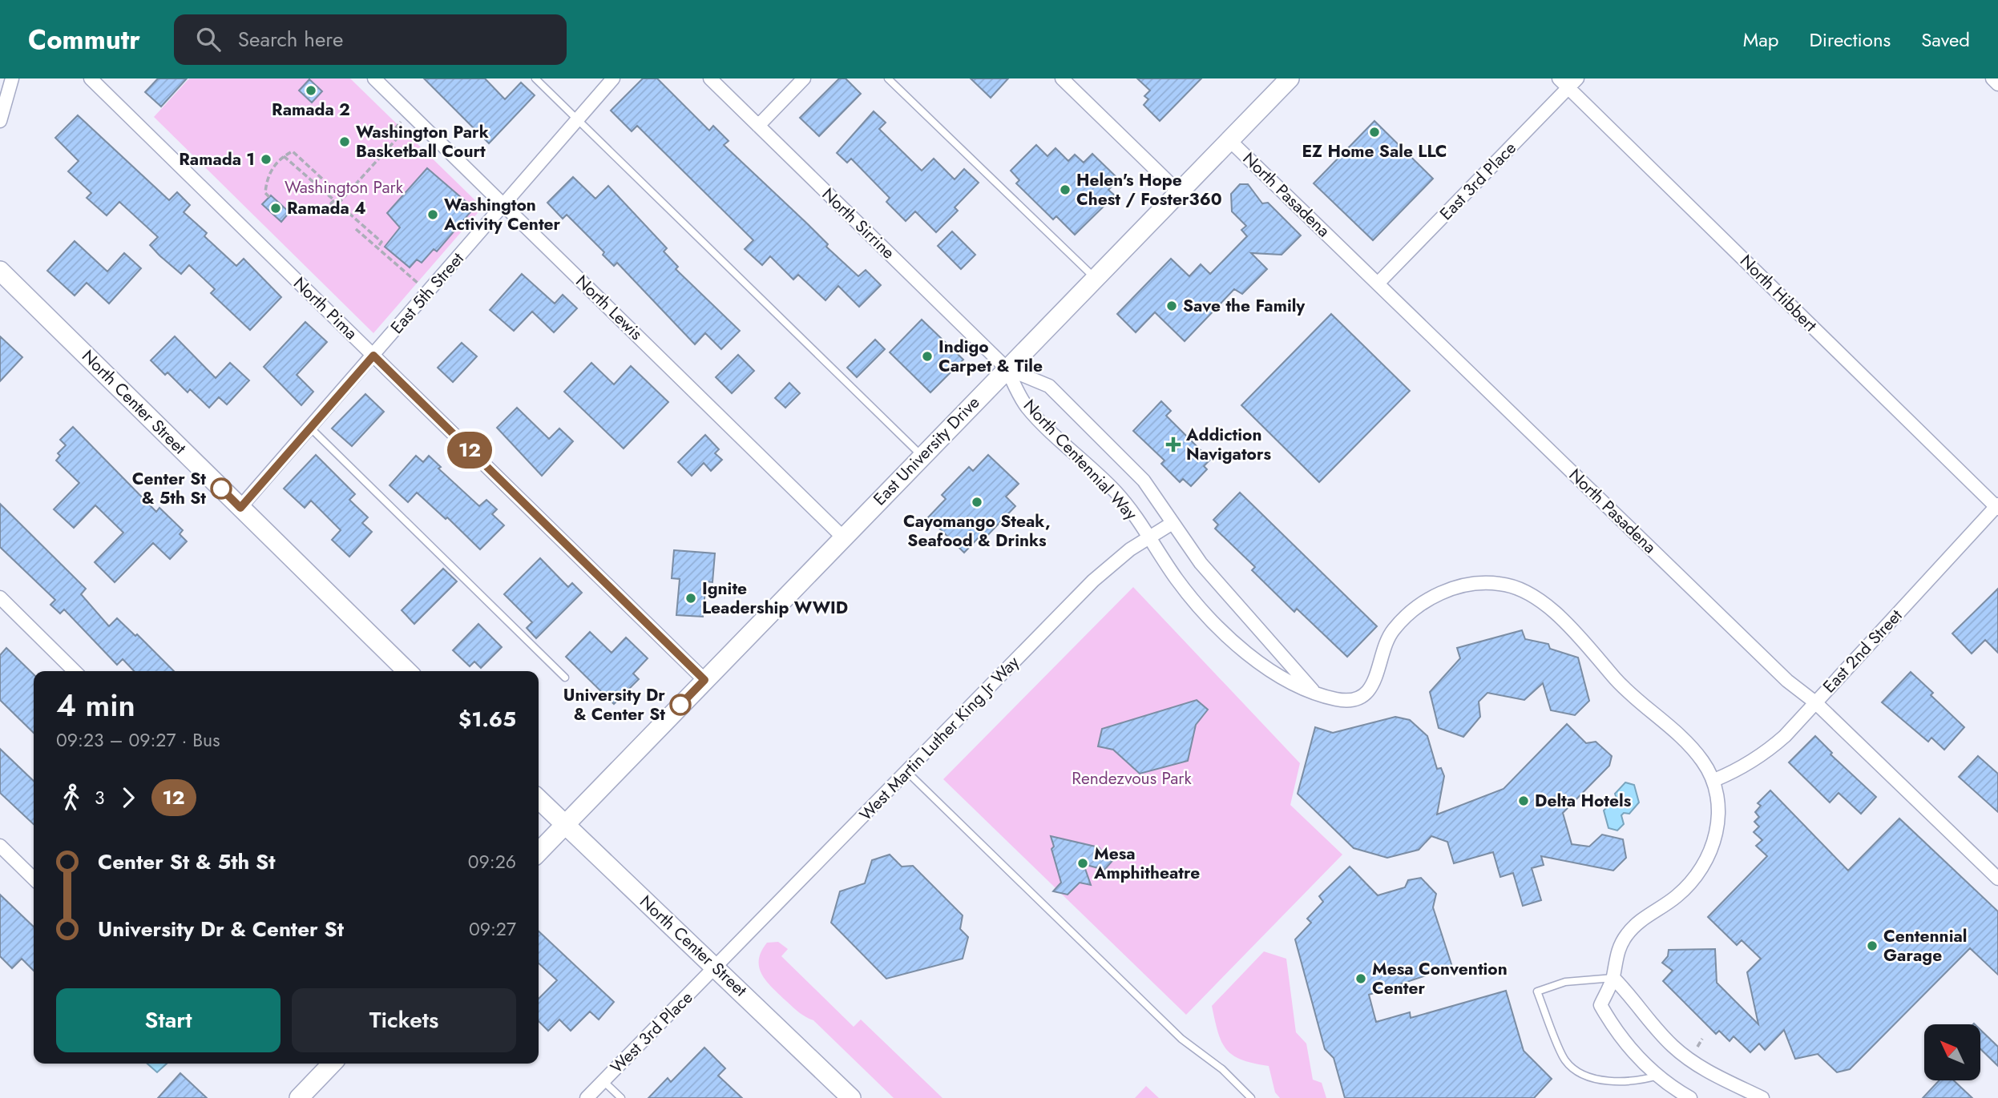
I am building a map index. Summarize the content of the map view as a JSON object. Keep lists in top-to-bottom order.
{
  "streets": {
    "main road": ["North Center Street", "East University Drive"],
    "street": [
      "East 3rd Place",
      "North Pasadena",
      "North Sirrine",
      "East 5th Street",
      "North Hibbert",
      "North Lewis",
      "North Pima",
      "North Centennial Way",
      "East 2nd Street",
      "West Martin Luther King Jr Way",
      "West 3rd Place"
    ]
  },
  "crossings": [
    ["East 3rd Place", "North Pasadena"],
    ["East 3rd Place", "North Hibbert"],
    ["North Pasadena", "East University Drive"],
    ["North Pasadena", "East 2nd Street"],
    ["North Sirrine", "East University Drive"],
    ["North Sirrine", "North Centennial Way"],
    ["East 5th Street", "North Lewis"],
    ["East 5th Street", "North Pima"],
    ["East 5th Street", "North Center Street"],
    ["North Hibbert", "East 2nd Street"],
    ["North Lewis", "East University Drive"],
    ["North Pima", "East University Drive"],
    ["North Center Street", "East University Drive"],
    ["North Center Street", "West Martin Luther King Jr Way"],
    ["North Center Street", "West 3rd Place"],
    ["East University Drive", "North Centennial Way"],
    ["North Centennial Way", "East 2nd Street"],
    ["North Centennial Way", "West Martin Luther King Jr Way"],
    ["West Martin Luther King Jr Way", "West 3rd Place"]
  ],
  "parks": ["Washington Park", "Rendezvous Park"],
  "places": {
    "other": [
      "Ramada 2",
      "EZ Home Sale LLC",
      "Washington Park Basketball Court",
      "Ramada 1",
      "Helen's Hope Chest / Foster360",
      "Ramada 4",
      "Washington Activity Center",
      "Save the Family",
      "Indigo Carpet & Tile",
      "Center St & 5th St",
      "Cayomango Steak, Seafood & Drinks",
      "Ignite Leadership WWID",
      "University Dr & Center St",
      "Delta Hotels",
      "Mesa Amphitheatre",
      "Centennial Garage",
      "Mesa Convention Center"
    ],
    "health": ["Addiction Navigators"]
  },
  "lines": ["bus line 12"],
  "north": "top left",
  "page": {
    "header": "Commutr",
    "search": "Search here",
    "nav": ["Map", "Directions", "Saved"],
    "on_map": "12",
    "heading": ["4 min", "09:23 – 09:27 · Bus", "$1.65"],
    "legs": ["3", "12"],
    "list": [
      {
        "name": "Center St & 5th St",
        "value": "09:26"
      },
      {
        "name": "University Dr & Center St",
        "value": "09:27"
      }
    ],
    "buttons": ["Start", "Tickets"]
  }
}
